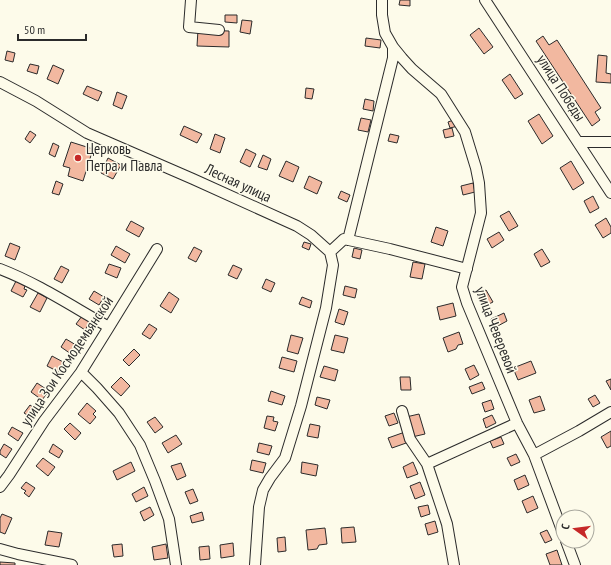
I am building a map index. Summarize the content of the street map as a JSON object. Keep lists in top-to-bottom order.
{
  "streets": {
    "street": [
      "улица Победы",
      "Лесная улица",
      "улица Чеверевой",
      "улица Зои Космодемьянской"
    ]
  },
  "places": ["Церковь Петра и Павла"],
  "scale_bar": "50 m",
  "north": "left"
}
